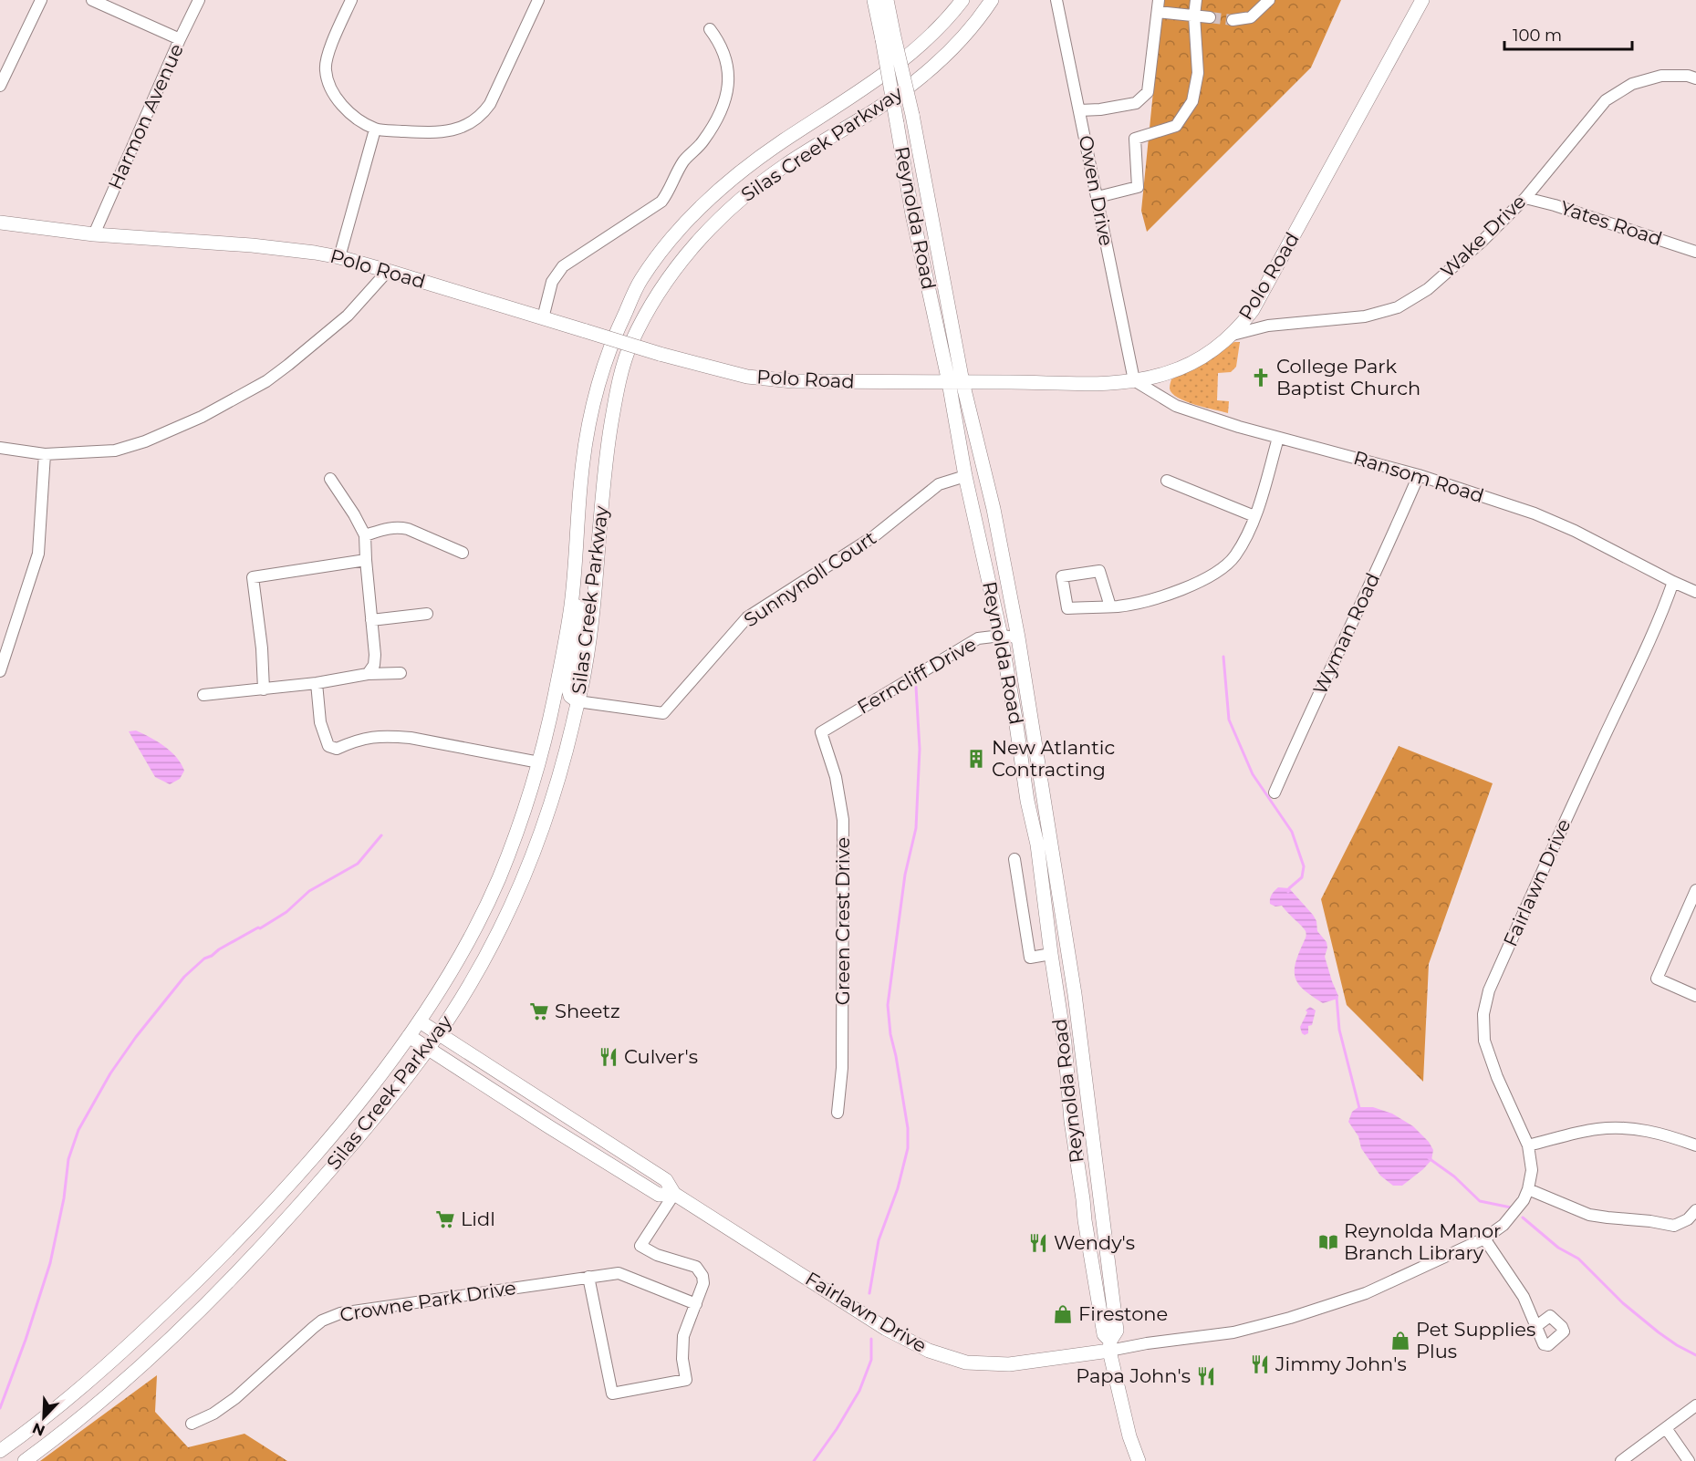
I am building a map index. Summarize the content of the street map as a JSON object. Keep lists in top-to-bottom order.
{
  "streets": {
    "main road": [
      "Silas Creek Parkway",
      "Reynolda Road",
      "Polo Road",
      "Fairlawn Drive"
    ],
    "street": [
      "Harmon Avenue",
      "Owen Drive",
      "Yates Road",
      "Wake Drive",
      "Ransom Road",
      "Sunnynoll Court",
      "Wyman Road",
      "Ferncliff Drive",
      "Green Crest Drive",
      "Crowne Park Drive"
    ]
  },
  "crossings": [
    ["Harmon Avenue", "Polo Road"],
    ["Silas Creek Parkway", "Sunnynoll Court"],
    ["Silas Creek Parkway", "Fairlawn Drive"],
    ["Owen Drive", "Polo Road"],
    ["Owen Drive", "Ransom Road"],
    ["Reynolda Road", "Polo Road"],
    ["Reynolda Road", "Sunnynoll Court"],
    ["Reynolda Road", "Ferncliff Drive"],
    ["Reynolda Road", "Fairlawn Drive"],
    ["Yates Road", "Wake Drive"],
    ["Wake Drive", "Polo Road"],
    ["Polo Road", "Ransom Road"],
    ["Ransom Road", "Wyman Road"],
    ["Ransom Road", "Fairlawn Drive"],
    ["Ferncliff Drive", "Green Crest Drive"]
  ],
  "places": {
    "church": ["College Park Baptist Church"],
    "building": ["New Atlantic Contracting"],
    "supermarket": ["Sheetz", "Lidl"],
    "restaurant": [
      "Culver's",
      "Wendy's",
      "Jimmy John's",
      "Papa John's"
    ],
    "library": ["Reynolda Manor Branch Library"],
    "shop": ["Firestone", "Pet Supplies Plus"]
  },
  "scale_bar": "100 m",
  "north": "bottom left"
}
